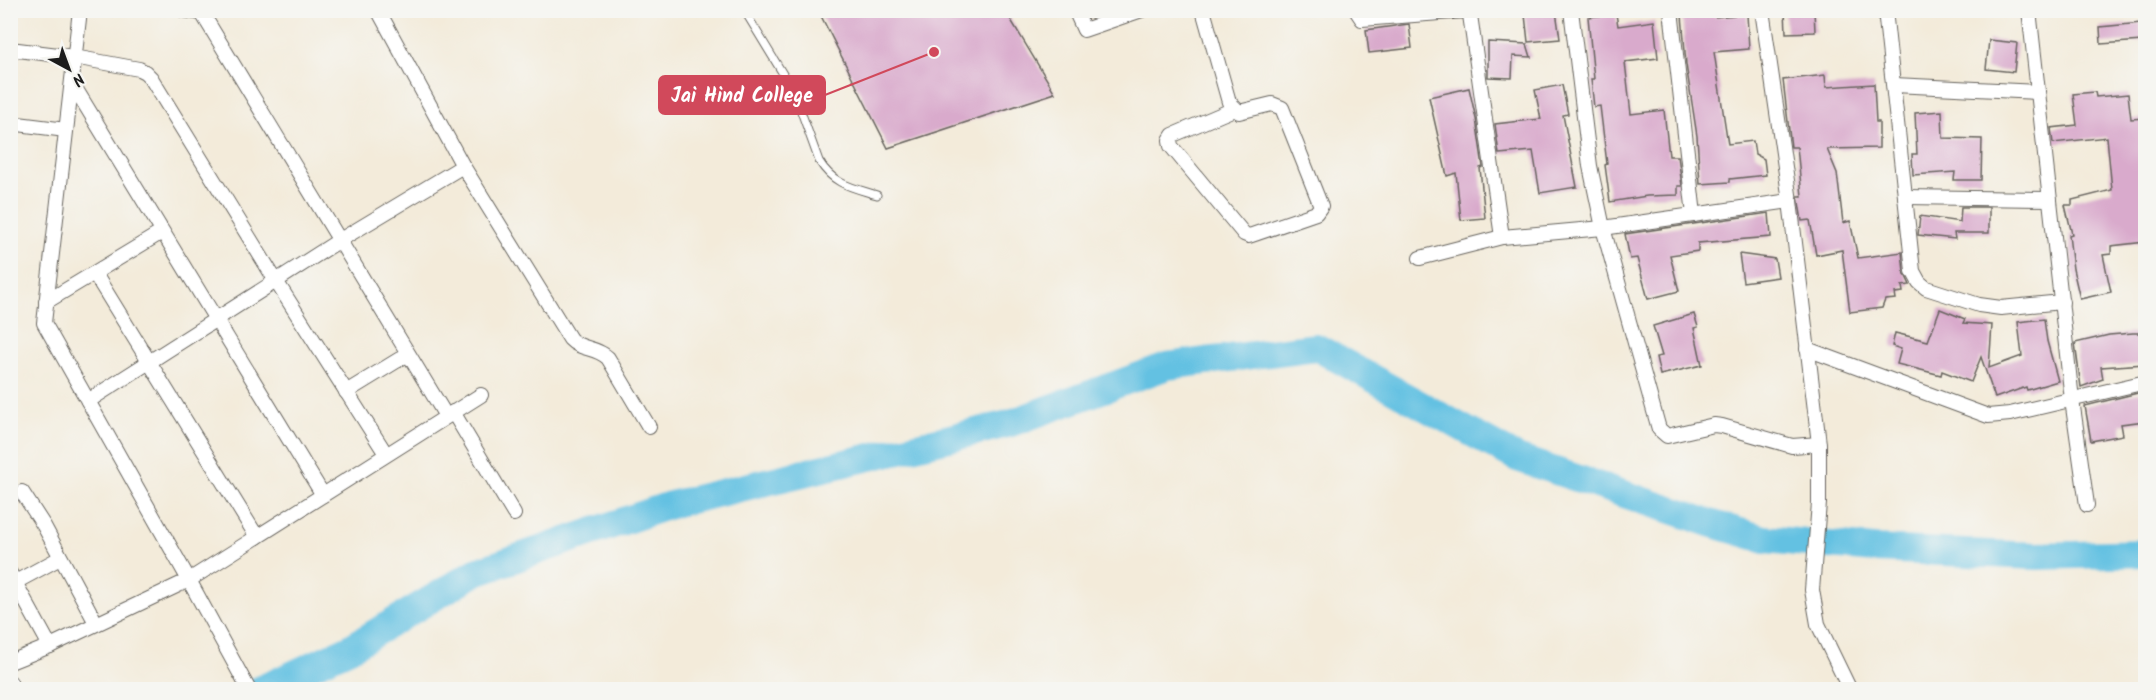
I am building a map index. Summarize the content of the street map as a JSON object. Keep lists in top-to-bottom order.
{
  "places": ["Jai Hind College"],
  "north": "bottom right"
}
